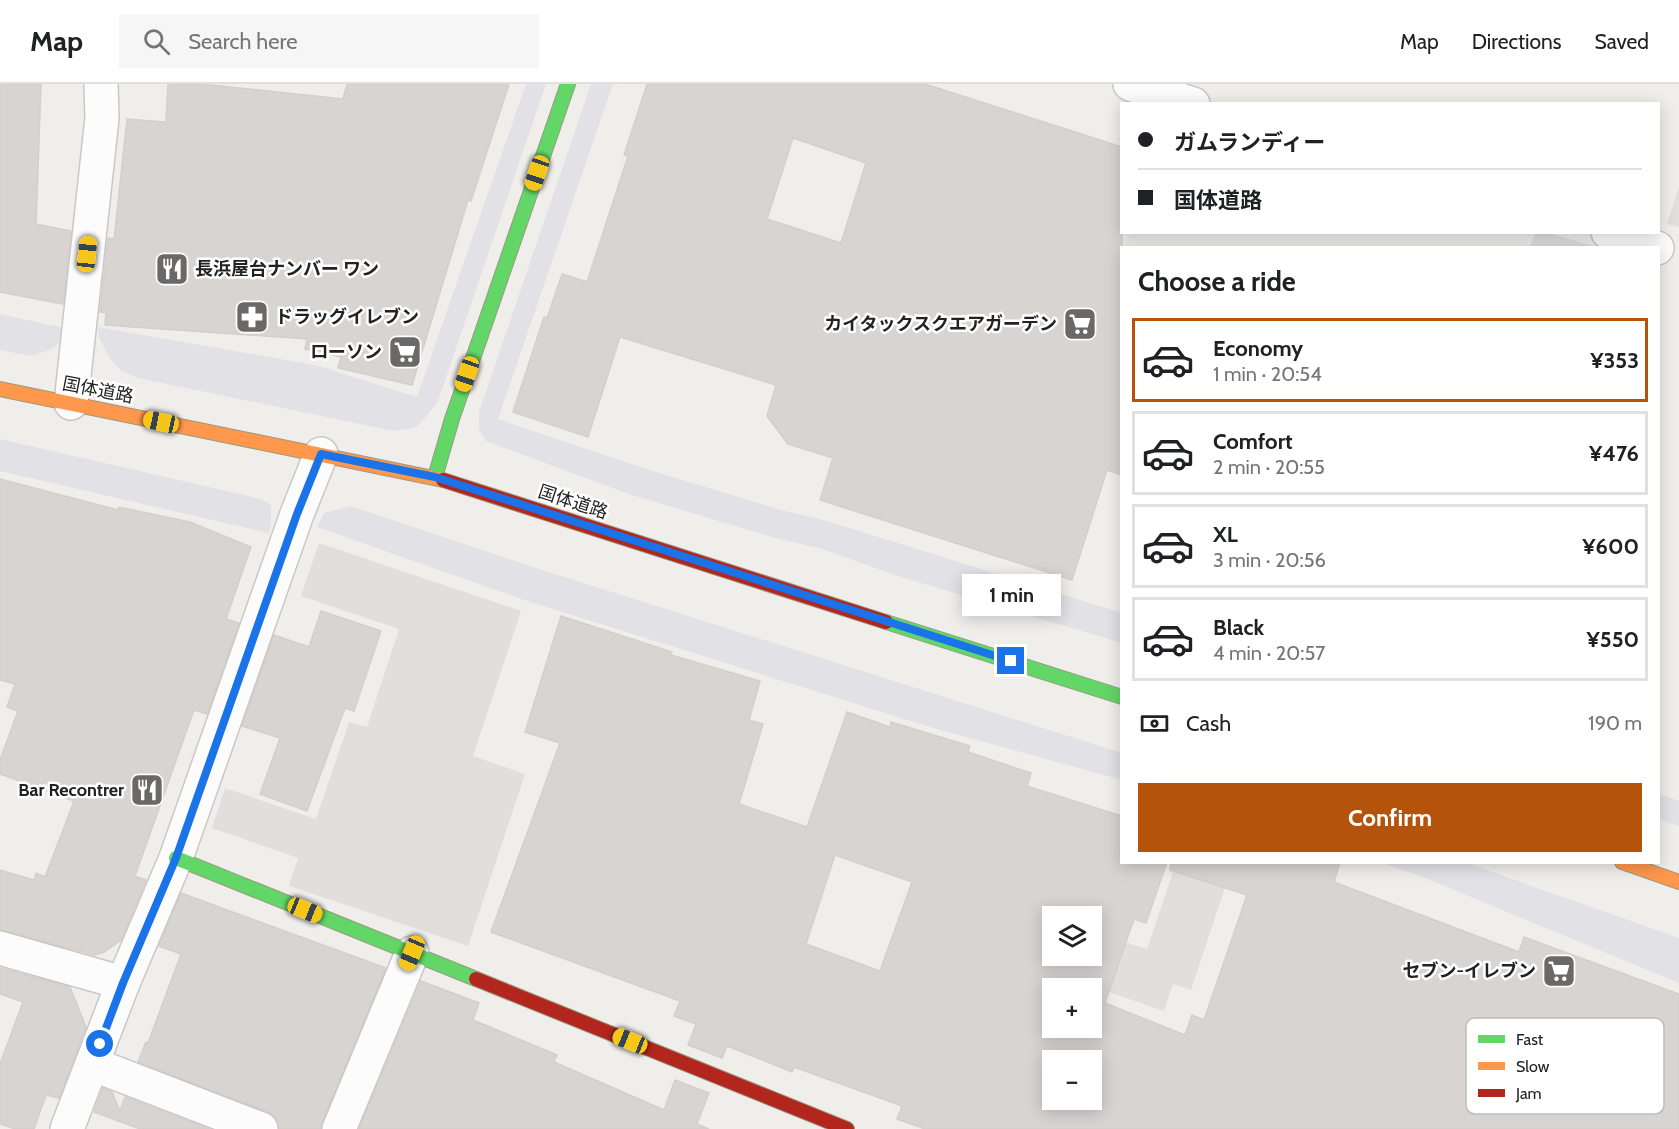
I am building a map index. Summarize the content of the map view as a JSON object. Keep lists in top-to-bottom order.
{
  "streets": {
    "main road": ["国体道路"]
  },
  "places": {
    "restaurant": ["長浜屋台ナンバー ワン", "Bar Recontrer"],
    "pharmacy": ["ドラッグイレブン"],
    "supermarket": ["カイタックスクエアガーデン", "ローソン", "セブン-イレブン"]
  },
  "legend": ["Fast", "Slow", "Jam"],
  "page": {
    "header": "Map",
    "search": "Search here",
    "nav": ["Map", "Directions", "Saved"],
    "banner": ["ガムランディー", "国体道路"],
    "heading": "Choose a ride",
    "list": [
      {
        "name": "Economy",
        "note": "1 min · 20:54",
        "value": "¥353"
      },
      {
        "name": "Comfort",
        "note": "2 min · 20:55",
        "value": "¥476"
      },
      {
        "name": "XL",
        "note": "3 min · 20:56",
        "value": "¥600"
      },
      {
        "name": "Black",
        "note": "4 min · 20:57",
        "value": "¥550"
      }
    ],
    "bubble": "1 min",
    "pay": ["Cash", "190 m"],
    "buttons": "Confirm",
    "map_buttons": ["+", "−"]
  }
}
